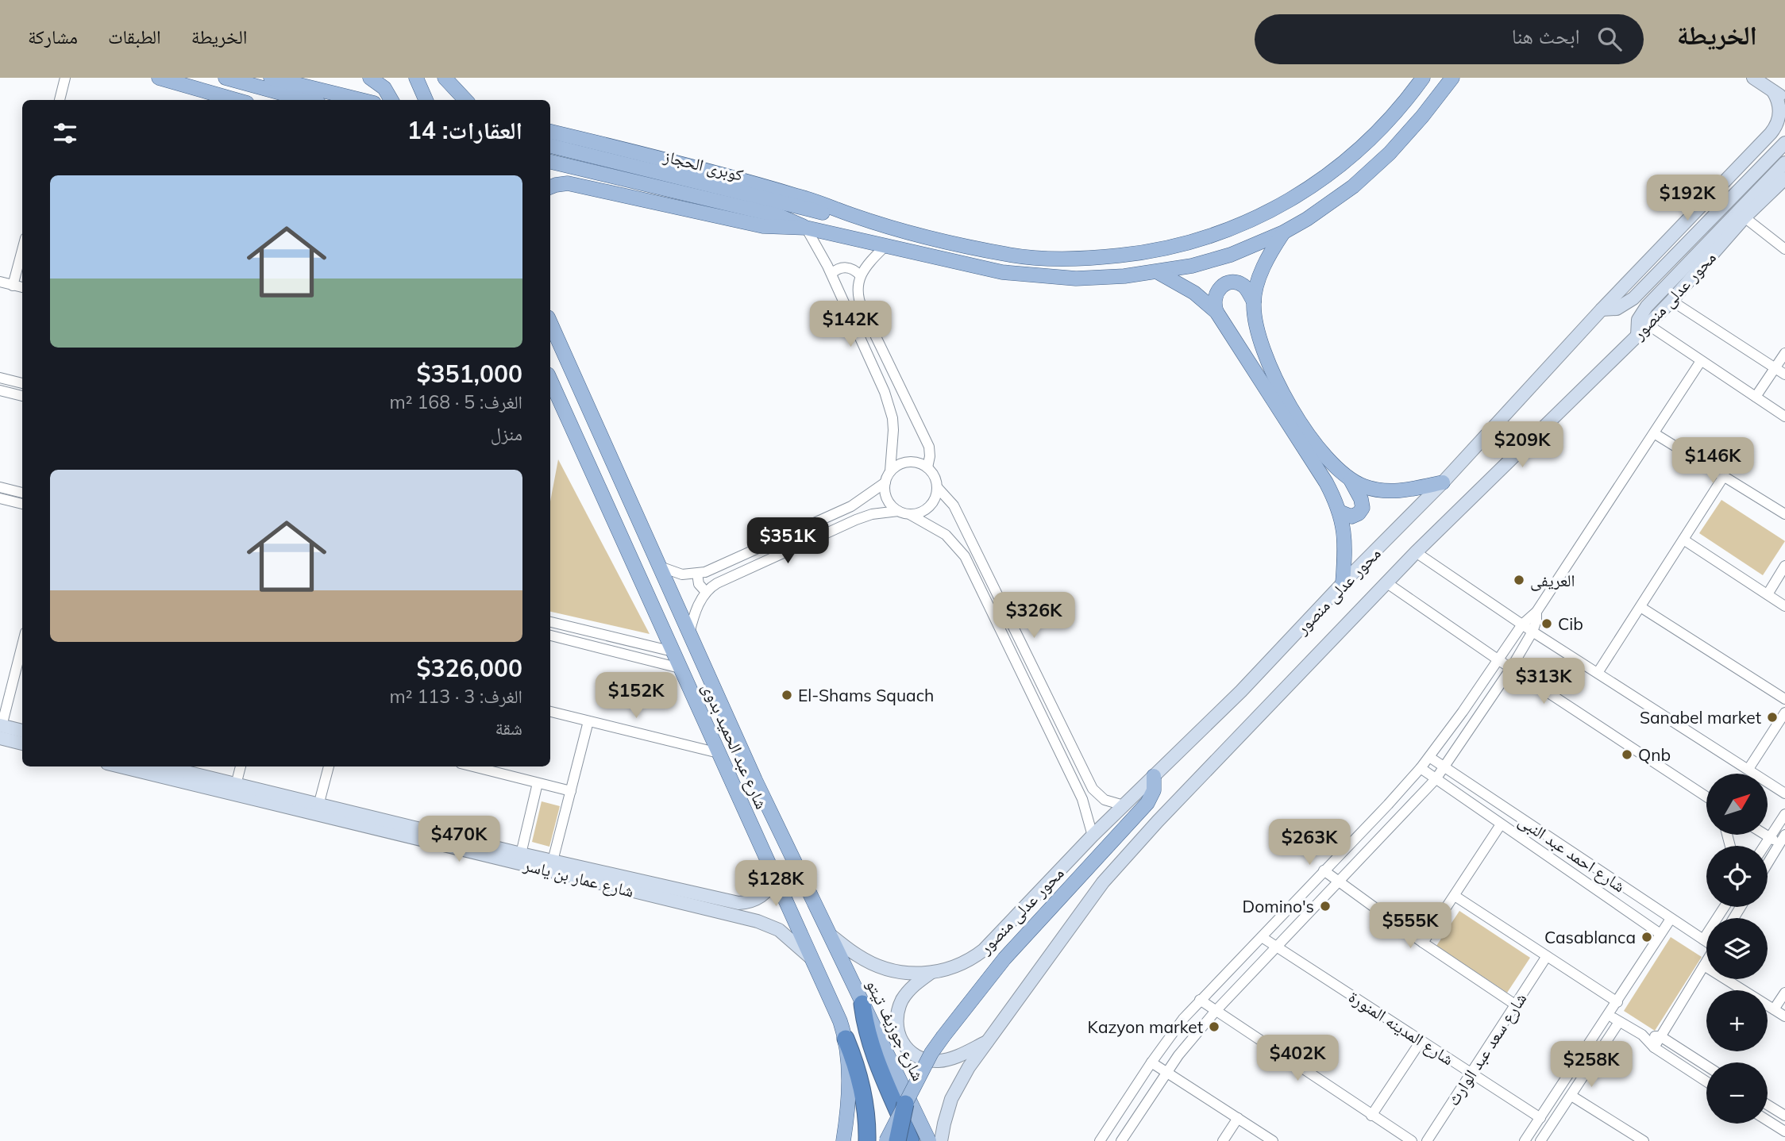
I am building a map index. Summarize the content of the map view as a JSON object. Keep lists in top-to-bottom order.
{
  "streets": {
    "main road": [
      "كوبرى الحجاز",
      "محور عدلى منصور",
      "شارع عبد الحميد بدوى",
      "شارع عمار بن ياسر",
      "شارع جوزيف تيتو"
    ],
    "street": ["شارع احمد عبد النبى", "شارع المدينه المنورة", "شارع سعد عبد الوارث"]
  },
  "crossings": [
    ["محور عدلى منصور", "شارع عبد الحميد بدوى"],
    ["محور عدلى منصور", "شارع جوزيف تيتو"],
    ["شارع عبد الحميد بدوى", "شارع عمار بن ياسر"],
    ["شارع عبد الحميد بدوى", "شارع جوزيف تيتو"],
    ["شارع المدينه المنورة", "شارع سعد عبد الوارث"]
  ],
  "places": [
    "العريفى",
    "Cib",
    "El-Shams Squach",
    "Sanabel market",
    "Qnb",
    "Domino's",
    "Casablanca",
    "Kazyon market"
  ],
  "north": "top right",
  "page": {
    "header": "الخريطة",
    "search": "ابحث هنا",
    "nav": ["الخريطة", "الطبقات", "مشاركة"],
    "heading": "العقارات: 14",
    "list": [
      {
        "name": "$351,000",
        "note": "الغرف: 5 · 168 m² · منزل"
      },
      {
        "name": "$326,000",
        "note": "الغرف: 3 · 113 m² · شقة"
      }
    ],
    "price": [
      "$192K",
      "$142K",
      "$209K",
      "$146K",
      "$351K",
      "$326K",
      "$313K",
      "$152K",
      "$470K",
      "$263K",
      "$128K",
      "$555K",
      "$402K",
      "$258K"
    ],
    "map_buttons": ["+", "−"]
  }
}
